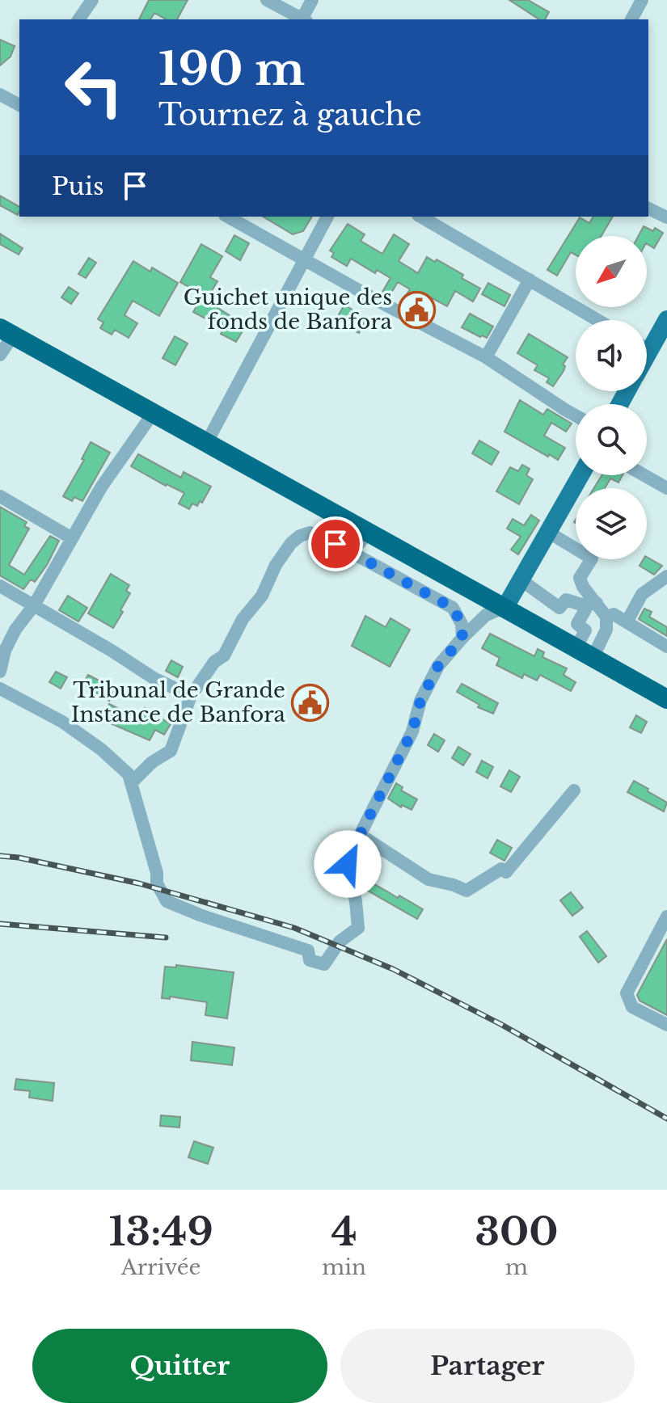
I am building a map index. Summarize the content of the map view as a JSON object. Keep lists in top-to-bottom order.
{
  "places": {
    "public building": ["Guichet unique des fonds de Banfora", "Tribunal de Grande Instance de Banfora"]
  },
  "north": "bottom left",
  "page": {
    "turn": ["190 m", "Tournez à gauche"],
    "then": "Puis",
    "eta": [
      "13:49",
      "Arrivée",
      "4",
      "min",
      "300",
      "m"
    ],
    "buttons": ["Quitter", "Partager"]
  }
}
